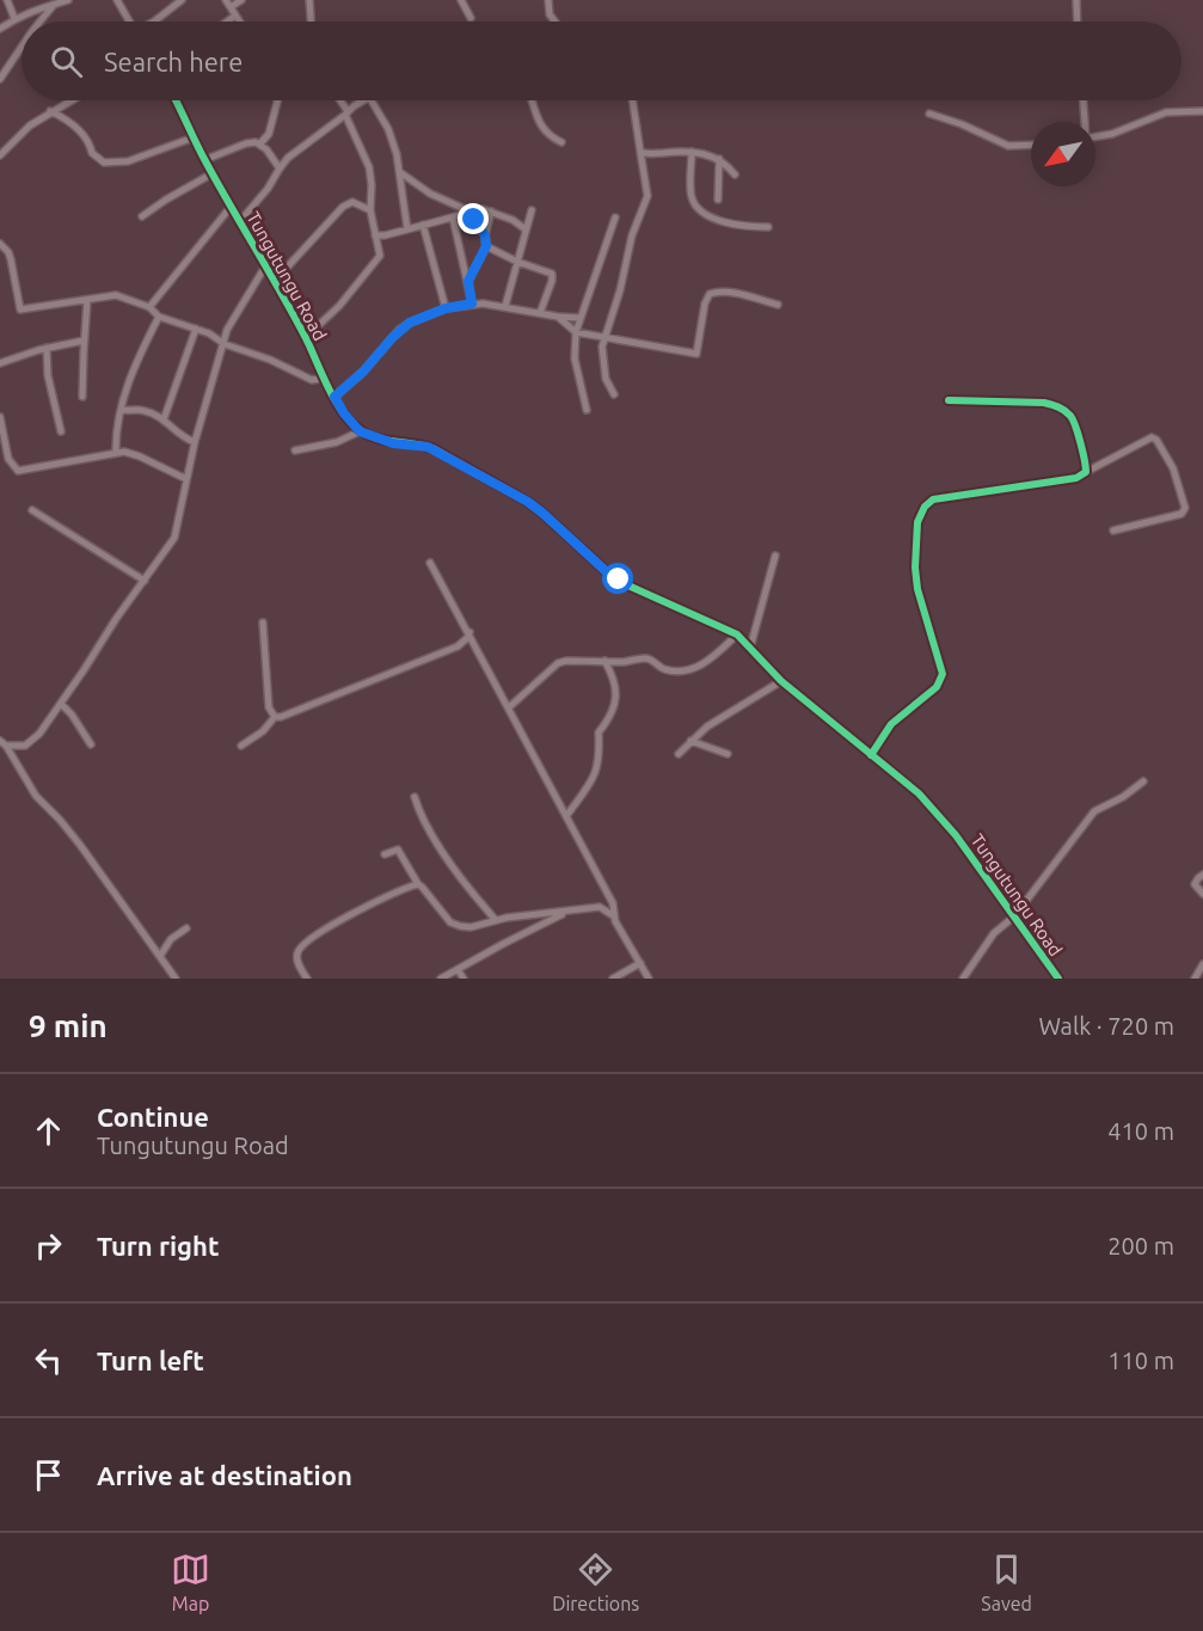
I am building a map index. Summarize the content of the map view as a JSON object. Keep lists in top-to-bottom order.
{
  "streets": {
    "street": ["Tungutungu Road"]
  },
  "north": "bottom left",
  "page": {
    "search": "Search here",
    "heading": ["9 min", "Walk · 720 m"],
    "list": [
      ["Continue", "Tungutungu Road", "410 m"],
      ["Turn right", "200 m"],
      ["Turn left", "110 m"],
      "Arrive at destination"
    ],
    "nav": ["Map", "Directions", "Saved"]
  }
}
